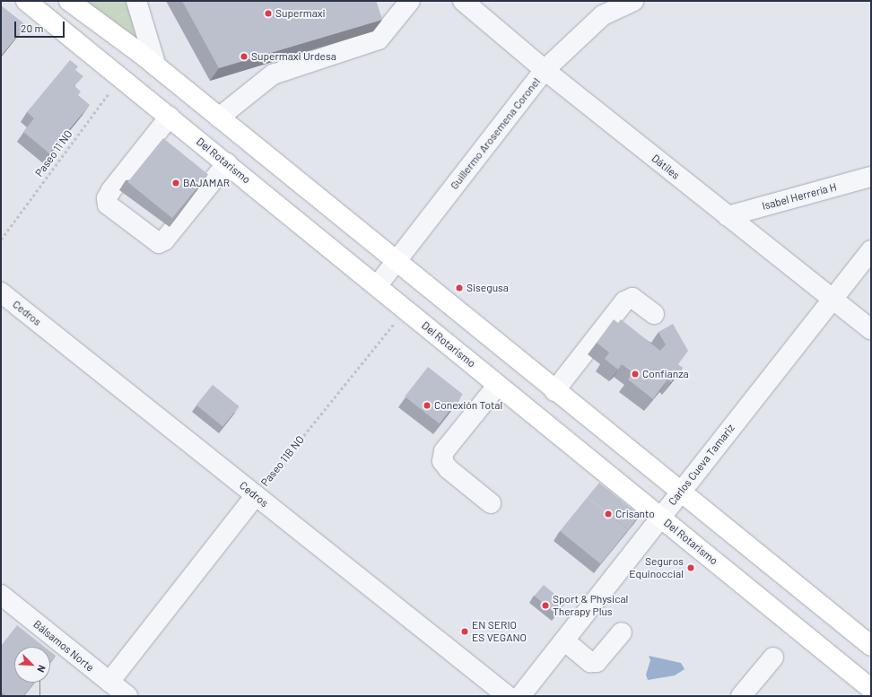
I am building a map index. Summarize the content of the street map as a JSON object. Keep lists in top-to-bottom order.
{
  "streets": {
    "main road": ["Del Rotarismo"],
    "street": [
      "Guillermo Arosemena Coronel",
      "Dátiles",
      "Isabel Herrería H",
      "Cedros",
      "Paseo 11B NO",
      "Carlos Cueva Tamariz",
      "Bálsamos Norte"
    ],
    "path": ["Paseo 11 NO"]
  },
  "crossings": [
    ["Guillermo Arosemena Coronel", "Del Rotarismo"],
    ["Guillermo Arosemena Coronel", "Dátiles"],
    ["Paseo 11 NO", "Del Rotarismo"],
    ["Del Rotarismo", "Paseo 11B NO"],
    ["Del Rotarismo", "Carlos Cueva Tamariz"],
    ["Dátiles", "Isabel Herrería H"],
    ["Dátiles", "Carlos Cueva Tamariz"],
    ["Cedros", "Paseo 11B NO"],
    ["Paseo 11B NO", "Bálsamos Norte"]
  ],
  "places": [
    "Supermaxi",
    "Supermaxi Urdesa",
    "BAJAMAR",
    "Sisegusa",
    "Confianza",
    "Conexión Total",
    "Crisanto",
    "Seguros Equinoccial",
    "Sport & Physical Therapy Plus",
    "EN SERIO ES VEGANO"
  ],
  "scale_bar": "20 m",
  "north": "bottom right"
}
